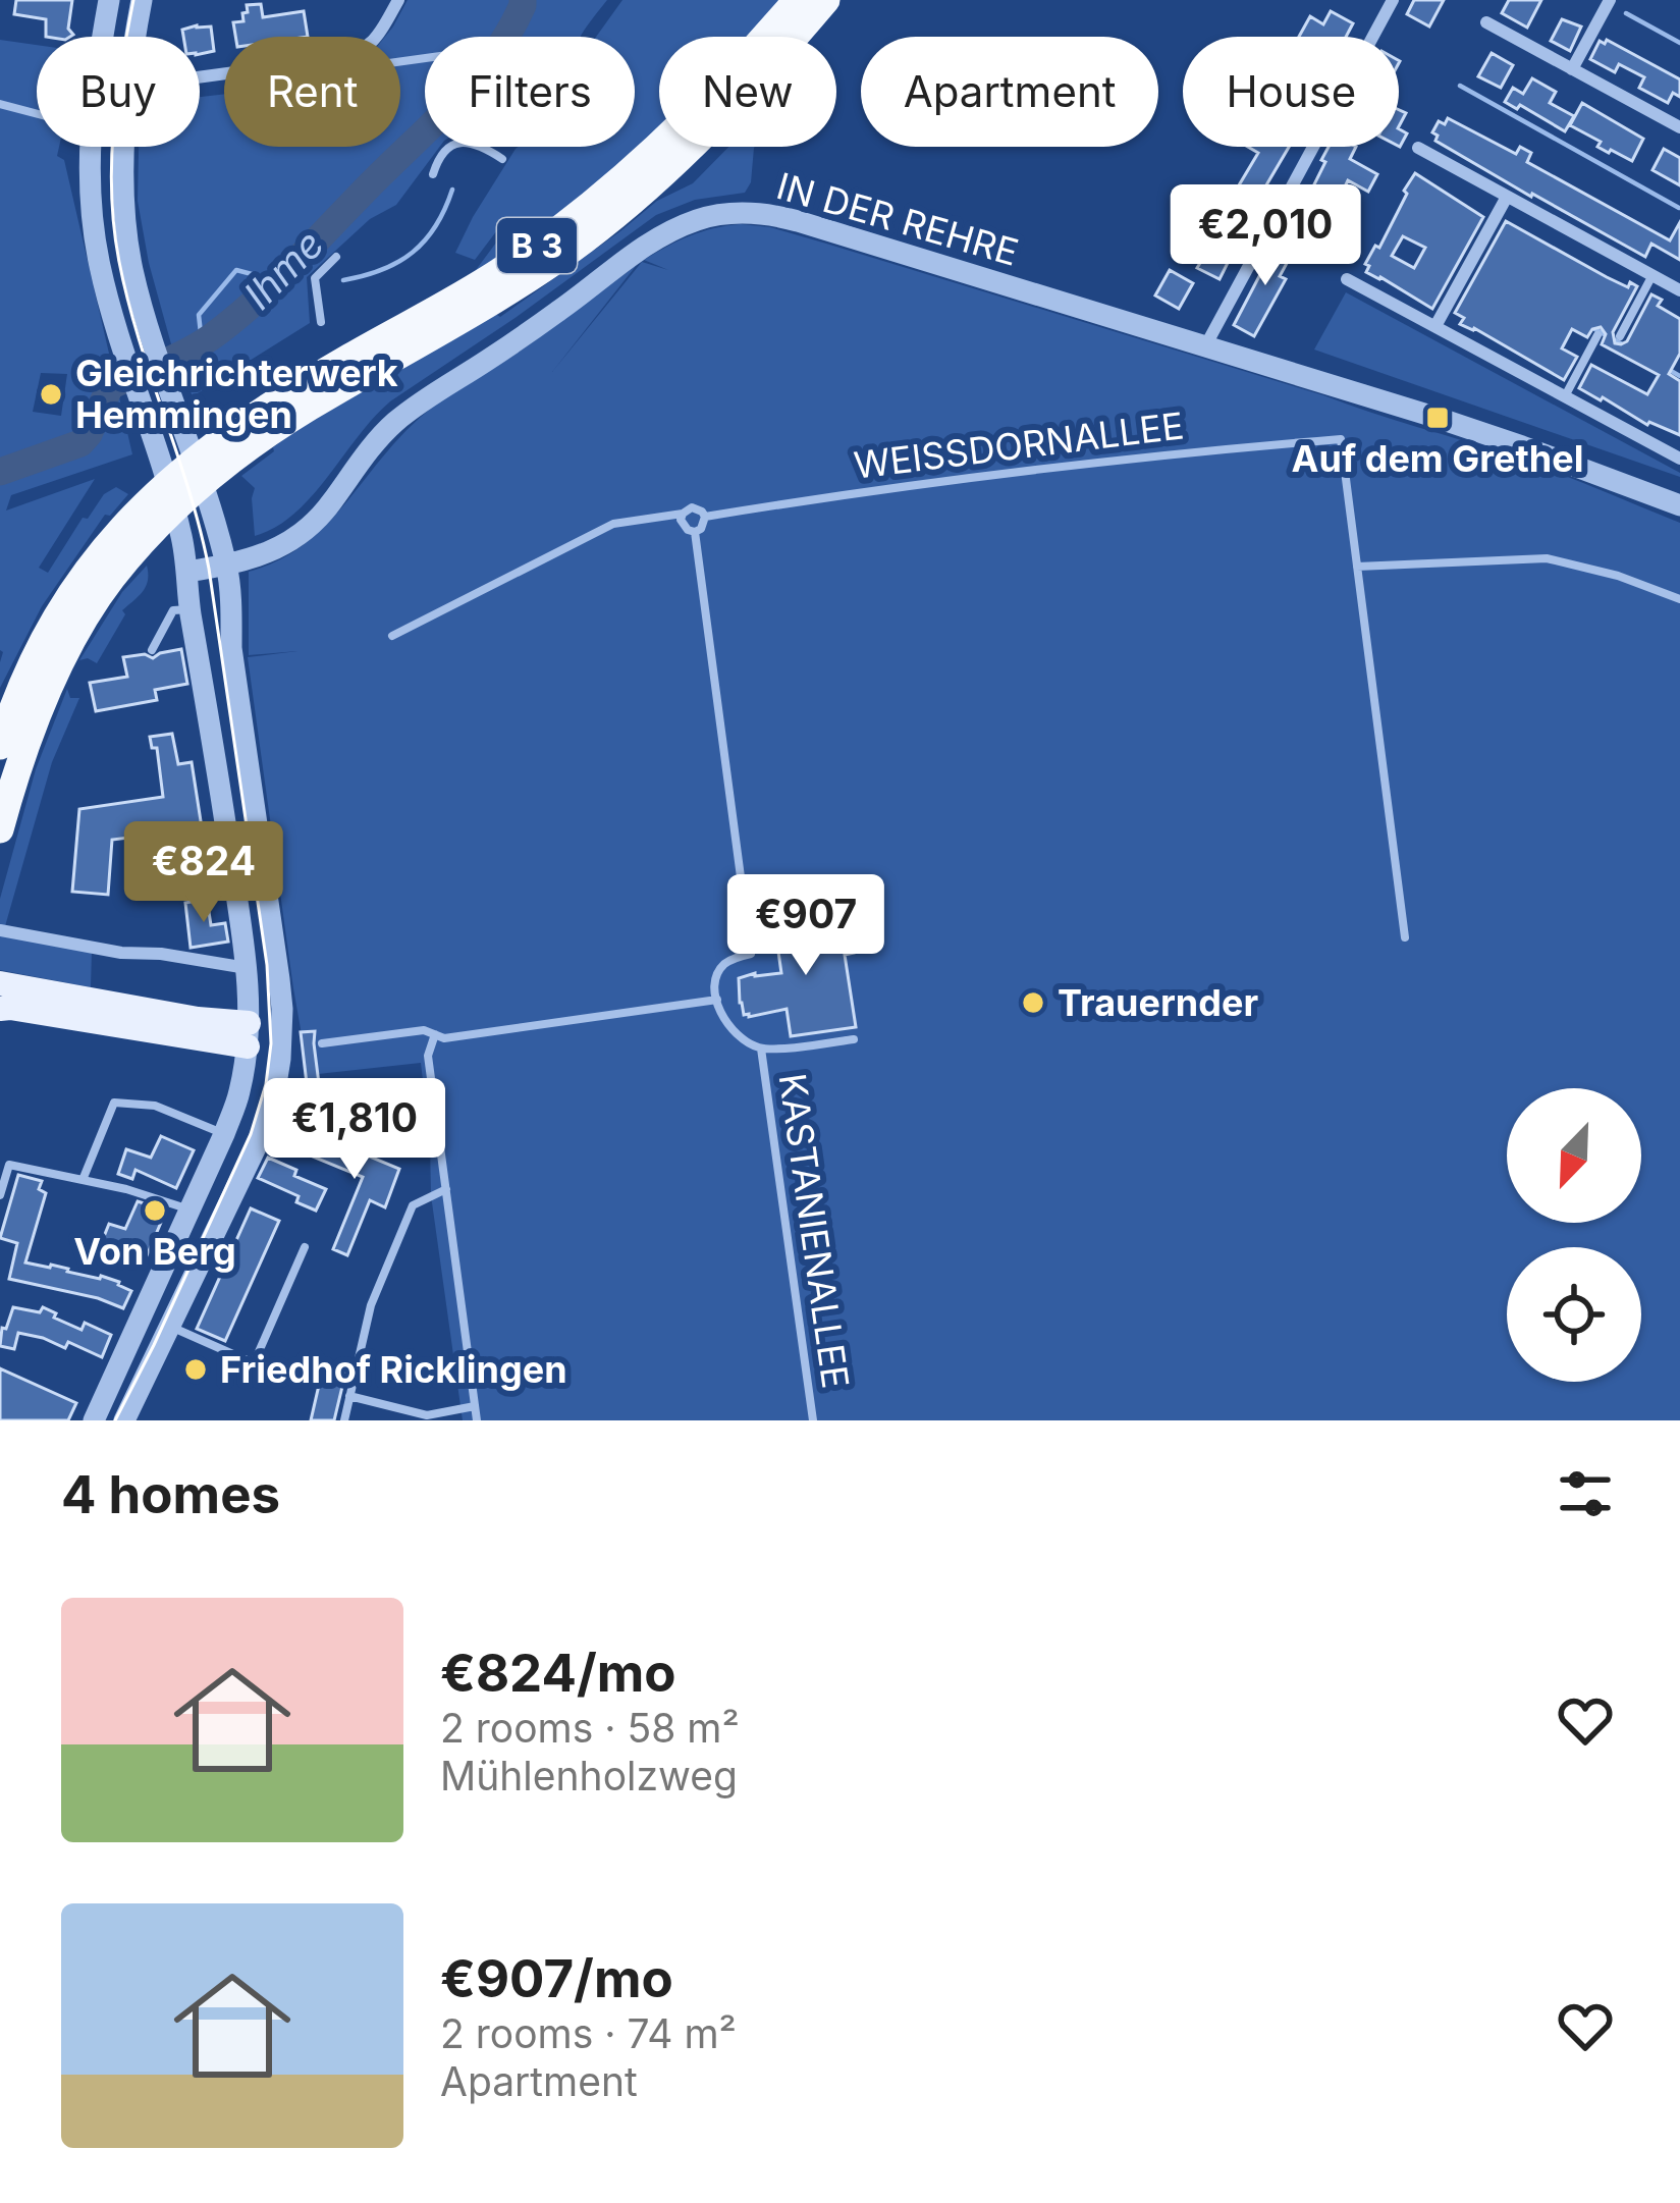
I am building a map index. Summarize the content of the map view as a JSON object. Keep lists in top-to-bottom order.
{
  "streets": {
    "highway": ["B 3"],
    "street": ["IN DER REHRE"],
    "lane": ["WEISSDORNALLEE", "KASTANIENALLEE"]
  },
  "water": ["Ihme"],
  "places": {
    "other": [
      "Gleichrichterwerk Hemmingen",
      "Trauernder",
      "Von Berg",
      "Friedhof Ricklingen"
    ],
    "transit": ["Auf dem Grethel"]
  },
  "north": "bottom left",
  "page": {
    "chip": [
      "Buy",
      "Rent",
      "Filters",
      "New",
      "Apartment",
      "House"
    ],
    "price": [
      "€2,010",
      "€824",
      "€907",
      "€1,810"
    ],
    "heading": "4 homes",
    "list": [
      {
        "name": "€824/mo",
        "note": "2 rooms · 58 m² · Mühlenholzweg"
      },
      {
        "name": "€907/mo",
        "note": "2 rooms · 74 m² · Apartment"
      }
    ]
  }
}
